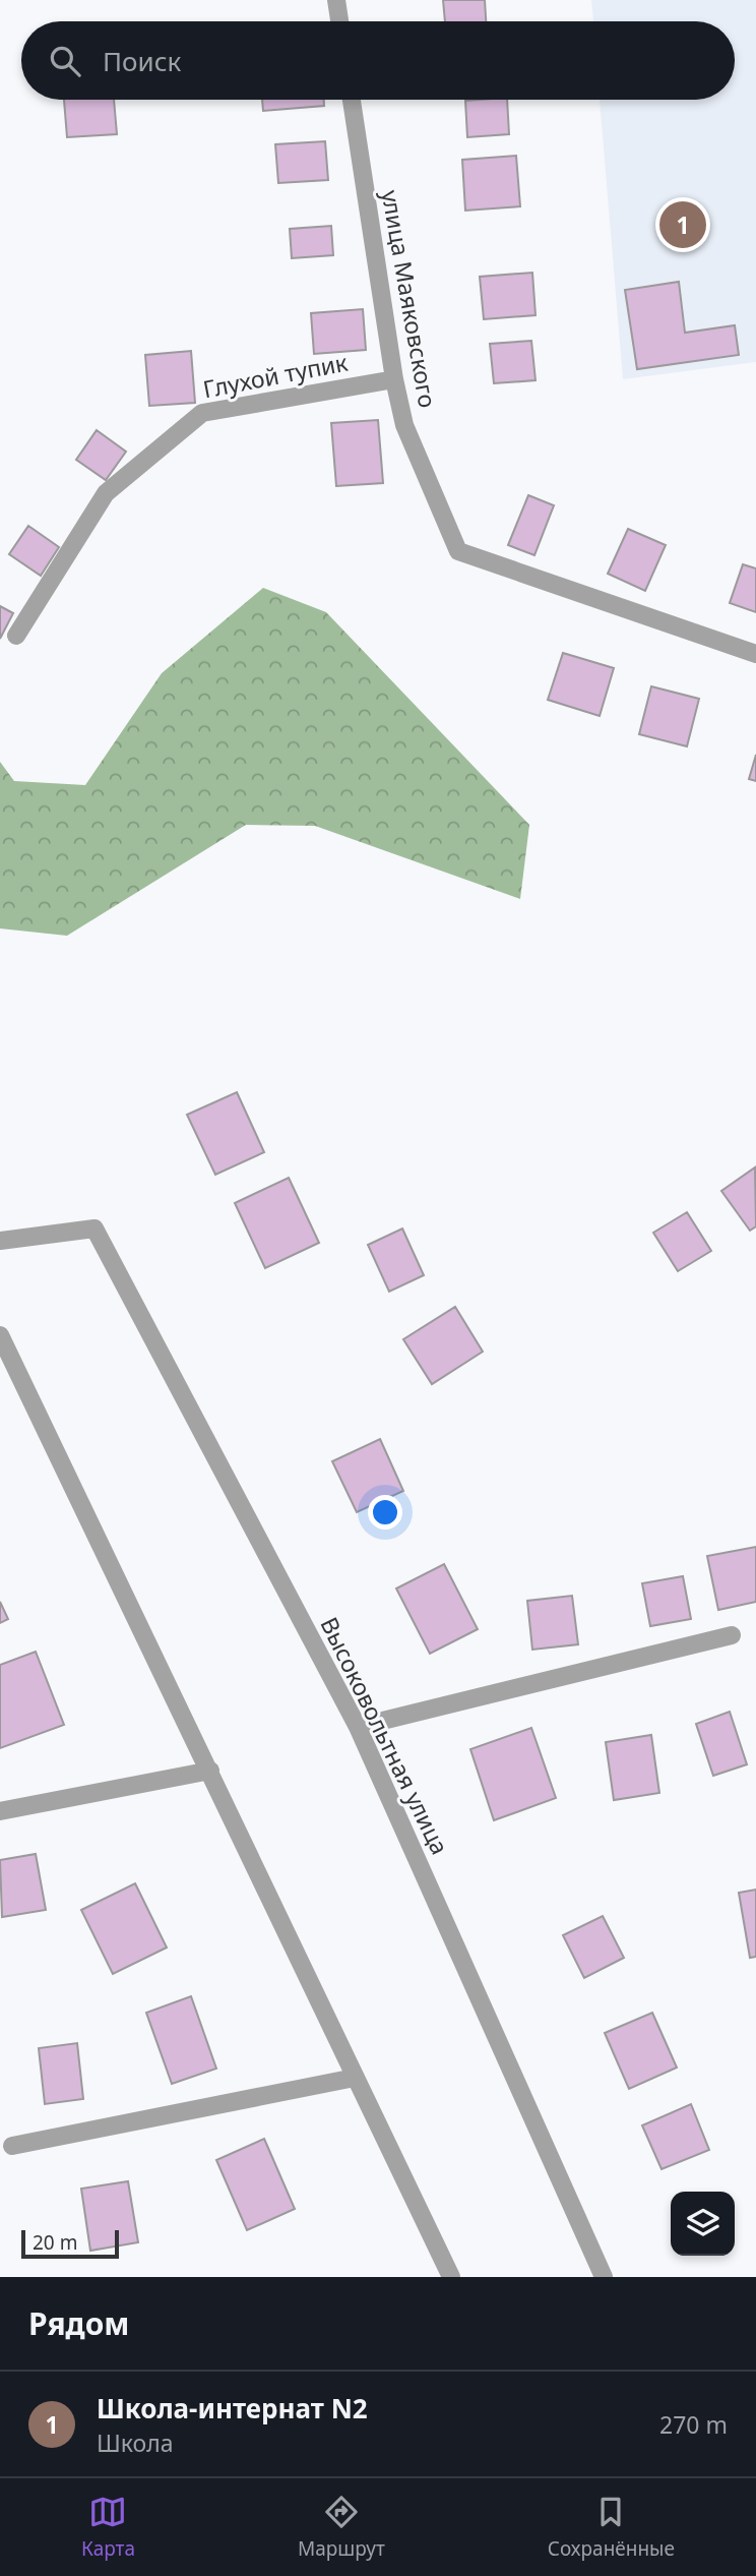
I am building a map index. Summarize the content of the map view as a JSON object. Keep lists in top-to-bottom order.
{
  "streets": {
    "street": ["улица Маяковского", "Глухой тупик", "Высоковольтная улица"]
  },
  "crossings": [
    ["улица Маяковского", "Глухой тупик"]
  ],
  "scale_bar": "20 m",
  "page": {
    "search": "Поиск",
    "pins": "1",
    "scale": "20 m",
    "heading": "Рядом",
    "list": [
      {
        "mark": "1",
        "name": "Школа-интернат N2",
        "note": "Школа",
        "value": "270 m"
      }
    ],
    "nav": ["Карта", "Маршрут", "Сохранённые"]
  }
}
